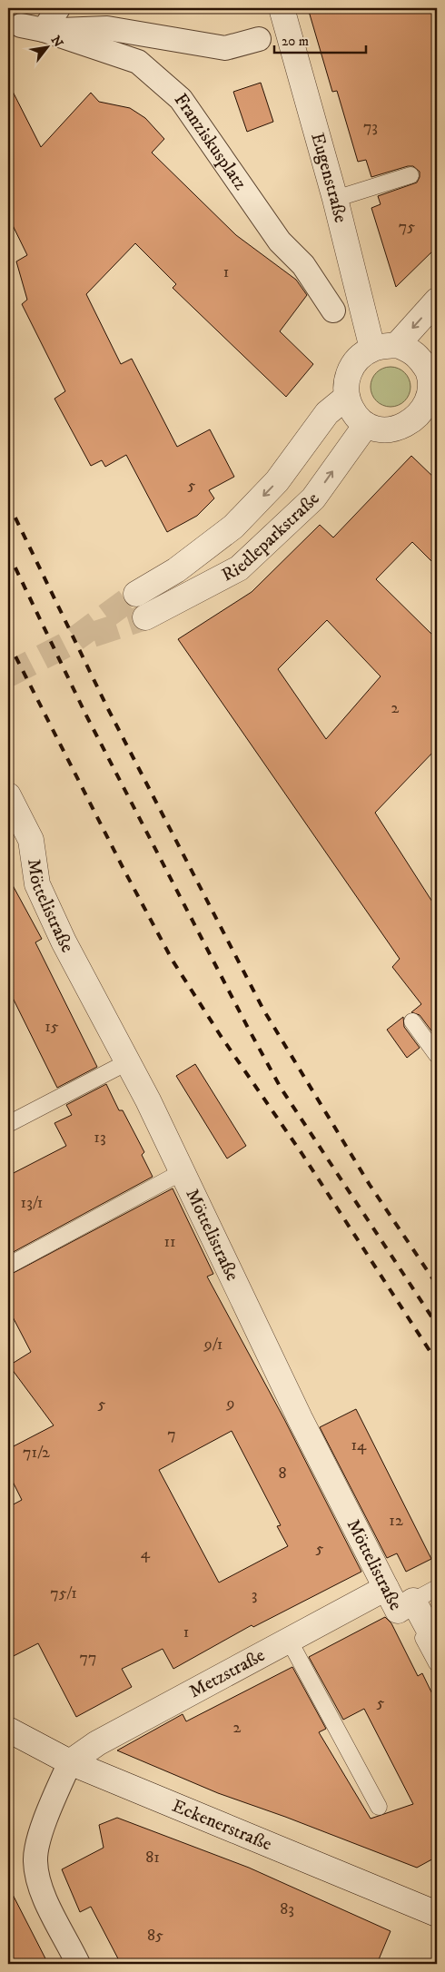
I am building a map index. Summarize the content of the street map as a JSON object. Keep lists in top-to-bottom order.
{
  "streets": {
    "street": [
      "Franziskusplatz",
      "Eugenstraße",
      "Riedleparkstraße",
      "Möttelistraße",
      "Metzstraße",
      "Eckenerstraße"
    ]
  },
  "crossings": [
    ["Eugenstraße", "Riedleparkstraße"],
    ["Möttelistraße", "Metzstraße"],
    ["Metzstraße", "Eckenerstraße"]
  ],
  "house_numbers": [
    "73",
    "75",
    "1",
    "5",
    "2",
    "15",
    "13",
    "13/1",
    "11",
    "9/1",
    "9",
    "5",
    "7",
    "14",
    "71/2",
    "8",
    "12",
    "5",
    "4",
    "75/1",
    "3",
    "1",
    "77",
    "5",
    "2",
    "81",
    "83",
    "85"
  ],
  "scale_bar": "20 m",
  "north": "top right"
}
